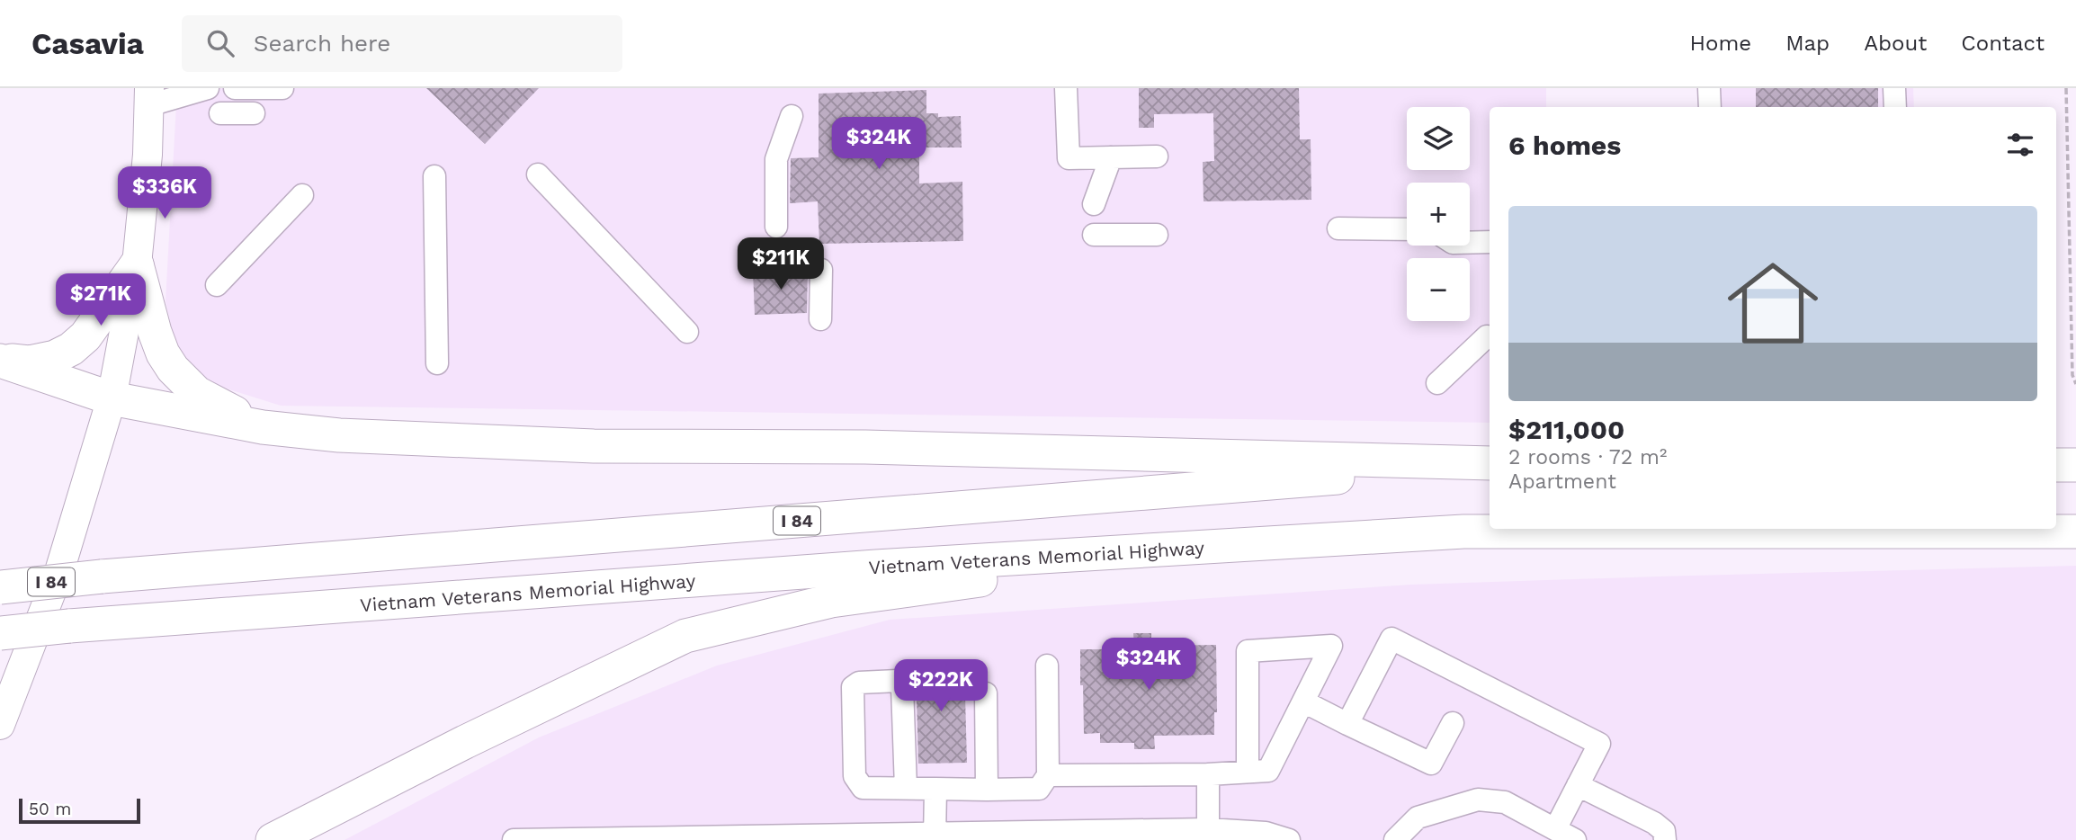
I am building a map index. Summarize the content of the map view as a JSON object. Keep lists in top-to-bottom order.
{
  "streets": {
    "highway": ["I 84", "Vietnam Veterans Memorial Highway"]
  },
  "scale_bar": "50 m",
  "page": {
    "header": "Casavia",
    "search": "Search here",
    "nav": [
      "Home",
      "Map",
      "About",
      "Contact"
    ],
    "map_buttons": ["+", "−"],
    "heading": "6 homes",
    "price": [
      "$324K",
      "$336K",
      "$211K",
      "$271K",
      "$324K",
      "$222K"
    ],
    "list": [
      {
        "name": "$211,000",
        "note": "2 rooms · 72 m² · Apartment"
      }
    ],
    "scale": "50 m"
  }
}
